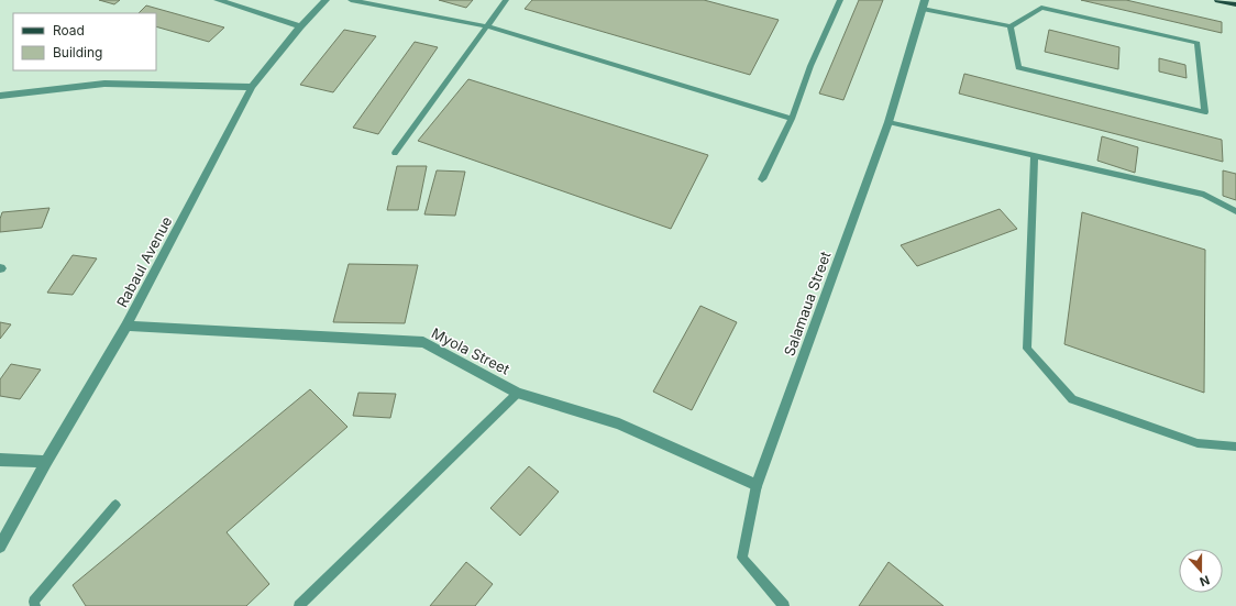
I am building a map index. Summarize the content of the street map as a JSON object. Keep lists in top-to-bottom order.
{
  "streets": {
    "street": ["Rabaul Avenue", "Salamaua Street", "Myola Street"]
  },
  "crossings": [
    ["Rabaul Avenue", "Myola Street"],
    ["Salamaua Street", "Myola Street"]
  ],
  "legend": ["Road", "Building"],
  "north": "bottom"
}
